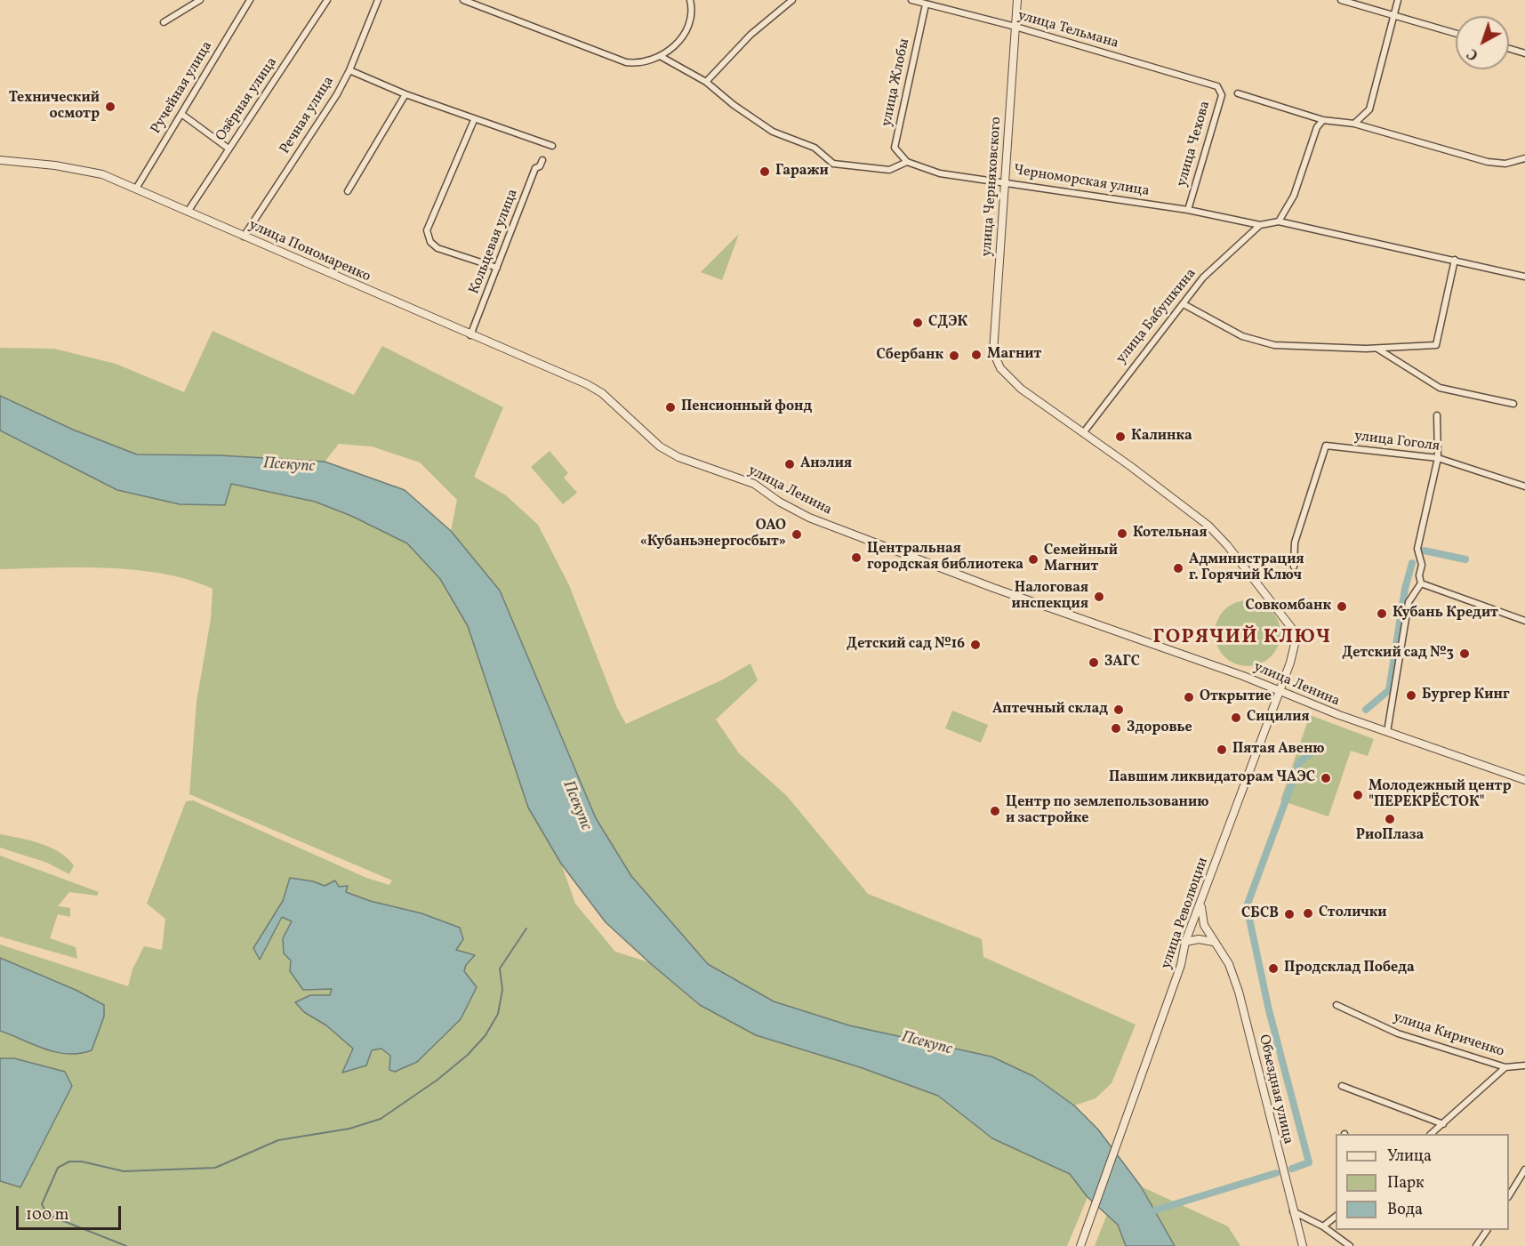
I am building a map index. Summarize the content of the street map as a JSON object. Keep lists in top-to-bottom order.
{
  "streets": {
    "street": [
      "улица Тельмана",
      "улица Жлобы",
      "Ручейная улица",
      "Озёрная улица",
      "Речная улица",
      "улица Чехова",
      "Черноморская улица",
      "улица Черняховского",
      "Кольцевая улица",
      "улица Пономаренко",
      "улица Бабушкина",
      "улица Гоголя",
      "улица Ленина",
      "улица Революции",
      "улица Кириченко",
      "Объездная улица"
    ]
  },
  "crossings": [
    ["улица Тельмана", "улица Жлобы"],
    ["улица Тельмана", "улица Чехова"],
    ["улица Тельмана", "улица Черняховского"],
    ["улица Жлобы", "Черноморская улица"],
    ["Ручейная улица", "улица Пономаренко"],
    ["Озёрная улица", "улица Пономаренко"],
    ["Речная улица", "улица Пономаренко"],
    ["улица Чехова", "Черноморская улица"],
    ["Черноморская улица", "улица Черняховского"],
    ["Черноморская улица", "улица Бабушкина"],
    ["улица Черняховского", "улица Бабушкина"],
    ["улица Черняховского", "улица Революции"],
    ["Кольцевая улица", "улица Пономаренко"],
    ["улица Пономаренко", "улица Ленина"],
    ["улица Бабушкина", "улица Революции"],
    ["улица Ленина", "улица Революции"],
    ["улица Революции", "Объездная улица"]
  ],
  "districts": ["ГОРЯЧИЙ КЛЮЧ"],
  "water": ["Псекупс"],
  "places": [
    "Технический осмотр",
    "Гаражи",
    "СДЭК",
    "Магнит",
    "Сбербанк",
    "Пенсионный фонд",
    "Калинка",
    "Анэлия",
    "Котельная",
    "ОАО «Кубаньэнергосбыт»",
    "Центральная городская библиотека",
    "Семейный Магнит",
    "Администрация г. Горячий Ключ",
    "Налоговая инспекция",
    "Совкомбанк",
    "Кубань Кредит",
    "Детский сад №16",
    "Детский сад №3",
    "ЗАГС",
    "Бургер Кинг",
    "Открытие",
    "Аптечный склад",
    "Сицилия",
    "Здоровье",
    "Пятая Авеню",
    "Павшим ликвидаторам ЧАЭС",
    "Молодежный центр \"ПЕРЕКРЁСТОК\"",
    "Центр по землепользованию и застройке",
    "РиоПлаза",
    "Столички",
    "СБСВ",
    "Продсклад Победа"
  ],
  "legend": ["Улица", "Парк", "Вода"],
  "scale_bar": "100 m",
  "north": "bottom left"
}
